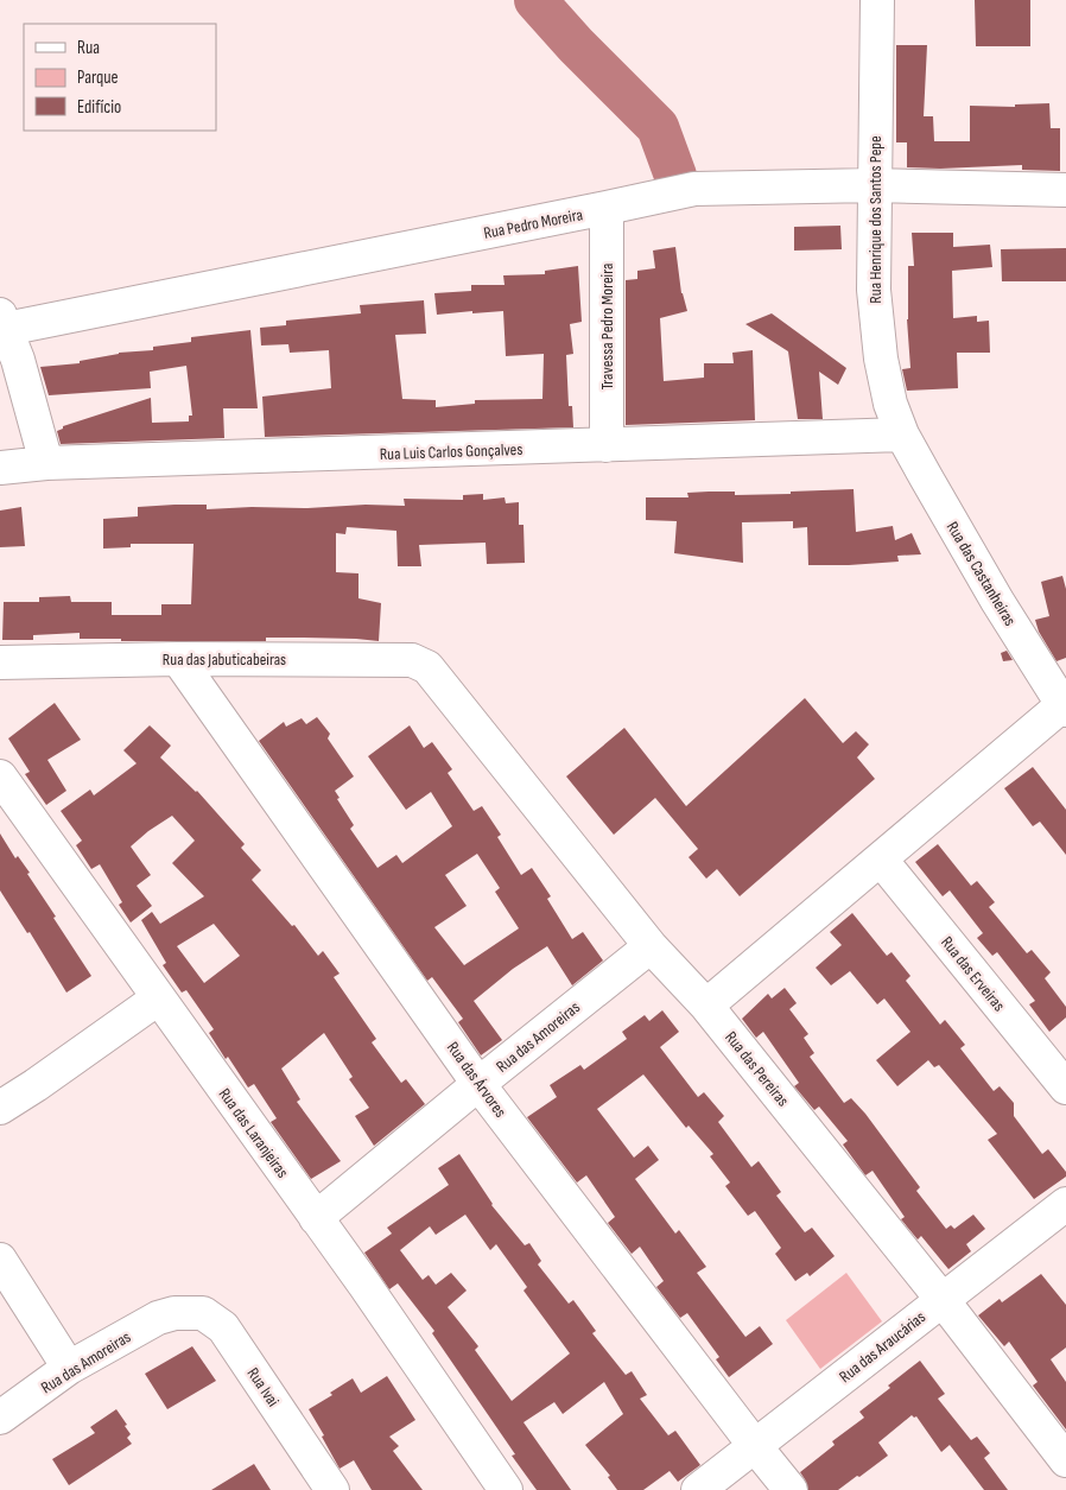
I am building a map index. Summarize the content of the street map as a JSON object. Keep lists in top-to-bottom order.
{
  "streets": {
    "street": [
      "Rua Henrique dos Santos Pepe",
      "Rua Pedro Moreira",
      "Travessa Pedro Moreira",
      "Rua Luis Carlos Gonçalves",
      "Rua das Castanheiras",
      "Rua das Jabuticabeiras",
      "Rua das Erveiras",
      "Rua das Amoreiras",
      "Rua das Pereiras",
      "Rua das Árvores",
      "Rua das Laranjeiras",
      "Rua das Araucárias",
      "Rua Ivai"
    ]
  },
  "crossings": [
    ["Rua Henrique dos Santos Pepe", "Rua Pedro Moreira"],
    ["Rua Henrique dos Santos Pepe", "Rua Luis Carlos Gonçalves"],
    ["Rua Henrique dos Santos Pepe", "Rua das Castanheiras"],
    ["Rua Pedro Moreira", "Travessa Pedro Moreira"],
    ["Travessa Pedro Moreira", "Rua Luis Carlos Gonçalves"],
    ["Rua Luis Carlos Gonçalves", "Rua das Castanheiras"],
    ["Rua das Jabuticabeiras", "Rua das Pereiras"],
    ["Rua das Jabuticabeiras", "Rua das Árvores"],
    ["Rua das Amoreiras", "Rua das Pereiras"],
    ["Rua das Amoreiras", "Rua das Árvores"],
    ["Rua das Amoreiras", "Rua das Laranjeiras"],
    ["Rua das Amoreiras", "Rua Ivai"],
    ["Rua das Pereiras", "Rua das Araucárias"],
    ["Rua das Árvores", "Rua das Araucárias"]
  ],
  "legend": ["Rua", "Parque", "Edifício"]
}
